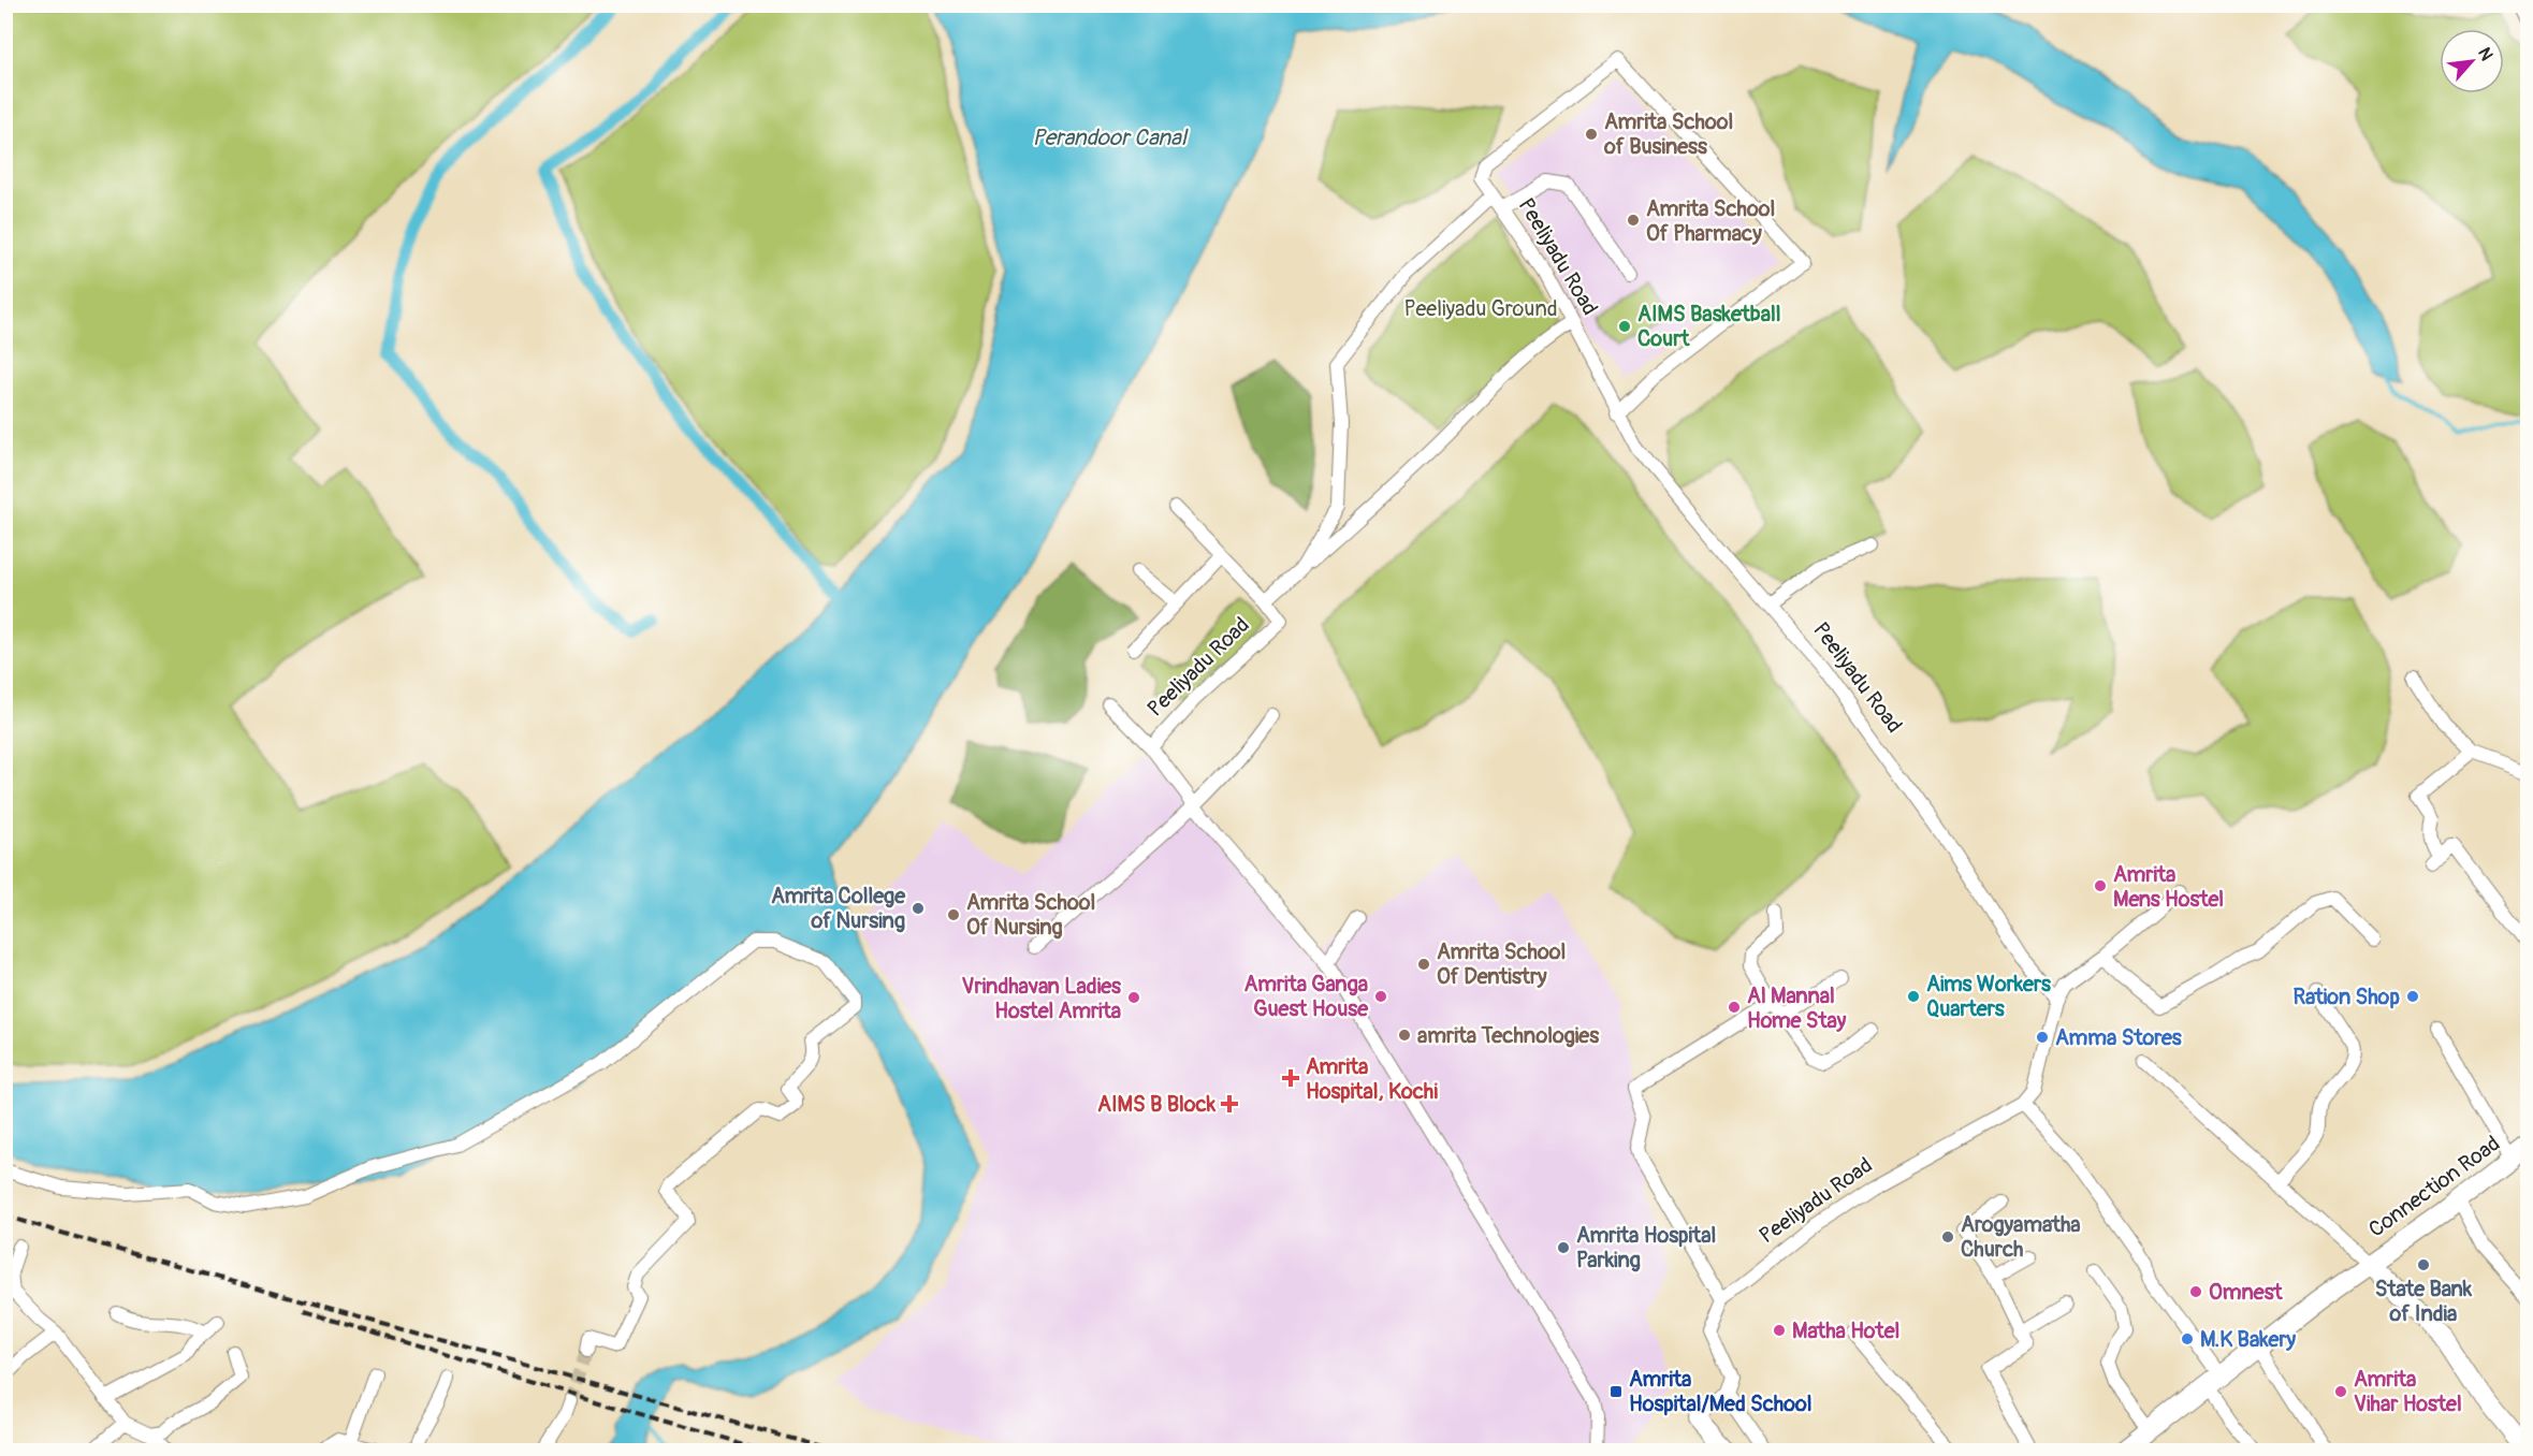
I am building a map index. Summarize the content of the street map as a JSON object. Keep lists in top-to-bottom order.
{
  "streets": {
    "street": ["Peeliyadu Road", "Connection Road"]
  },
  "water": ["Perandoor Canal"],
  "parks": ["Peeliyadu Ground"],
  "places": {
    "other": [
      "Amrita School of Business",
      "Amrita School Of Pharmacy",
      "AIMS Basketball Court",
      "Amrita Mens Hostel",
      "Amrita College of Nursing",
      "Amrita School Of Nursing",
      "Amrita School Of Dentistry",
      "Amrita Ganga Guest House",
      "Aims Workers Quarters",
      "Ration Shop",
      "Vrindhavan Ladies Hostel Amrita",
      "Al Mannal Home Stay",
      "amrita Technologies",
      "Amma Stores",
      "Arogyamatha Church",
      "Amrita Hospital Parking",
      "State Bank of India",
      "Omnest",
      "Matha Hotel",
      "M.K Bakery",
      "Amrita Vihar Hostel"
    ],
    "health": ["Amrita Hospital, Kochi", "AIMS B Block"],
    "transit": ["Amrita Hospital/Med School"]
  },
  "north": "top right"
}
